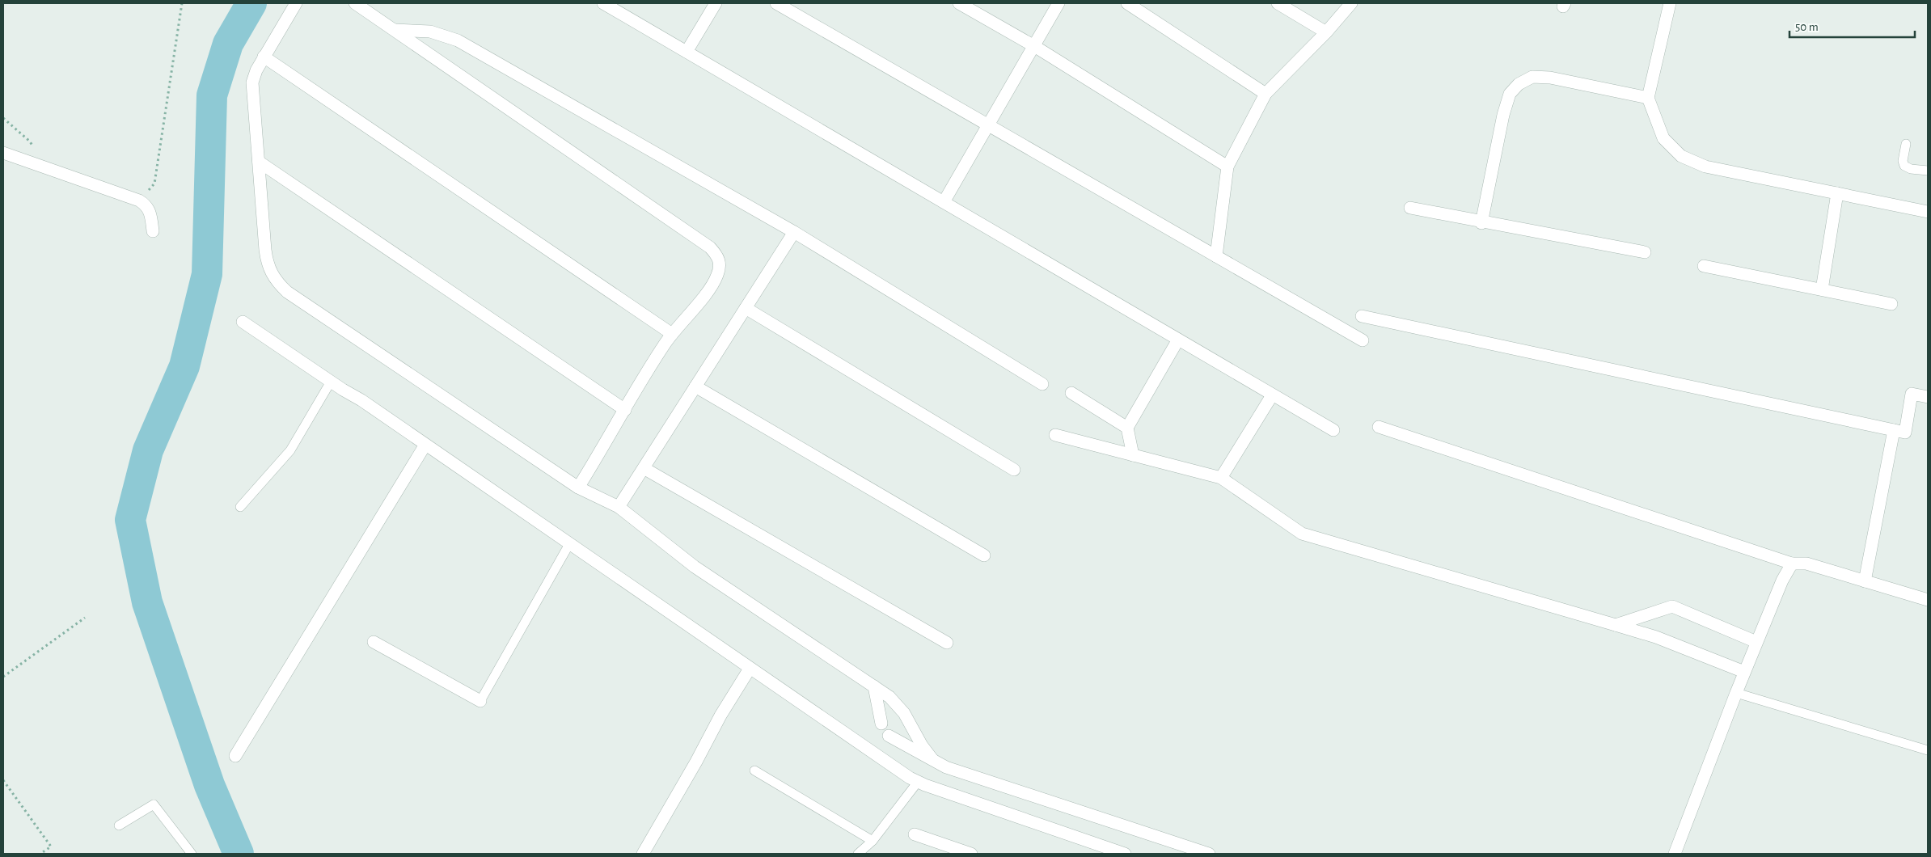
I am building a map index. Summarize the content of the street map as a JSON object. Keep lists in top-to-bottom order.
{
  "scale_bar": "50 m"
}
